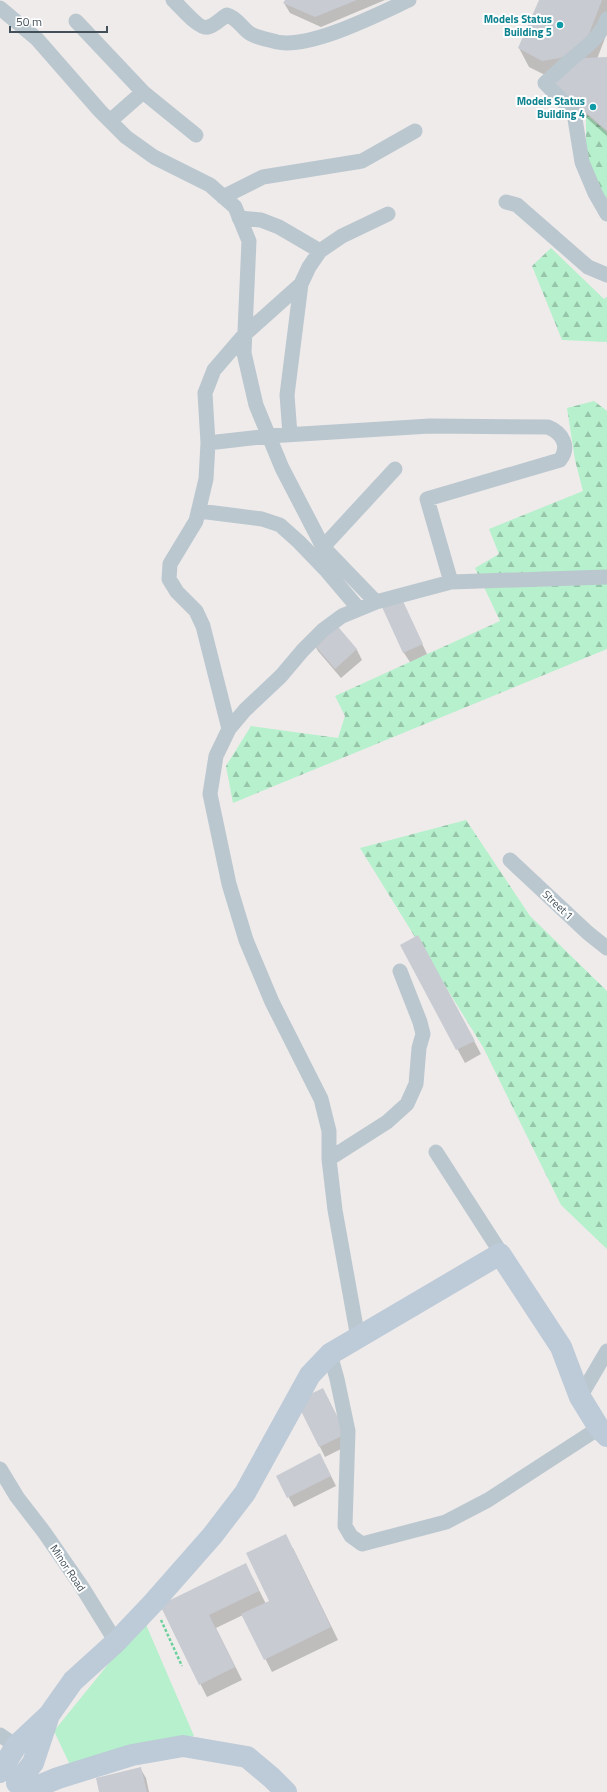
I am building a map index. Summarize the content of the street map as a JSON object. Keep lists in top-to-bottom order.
{
  "streets": {
    "street": ["Street 1", "Minor Road"]
  },
  "places": ["Models Status Building 5", "Models Status Building 4"],
  "scale_bar": "50 m"
}
